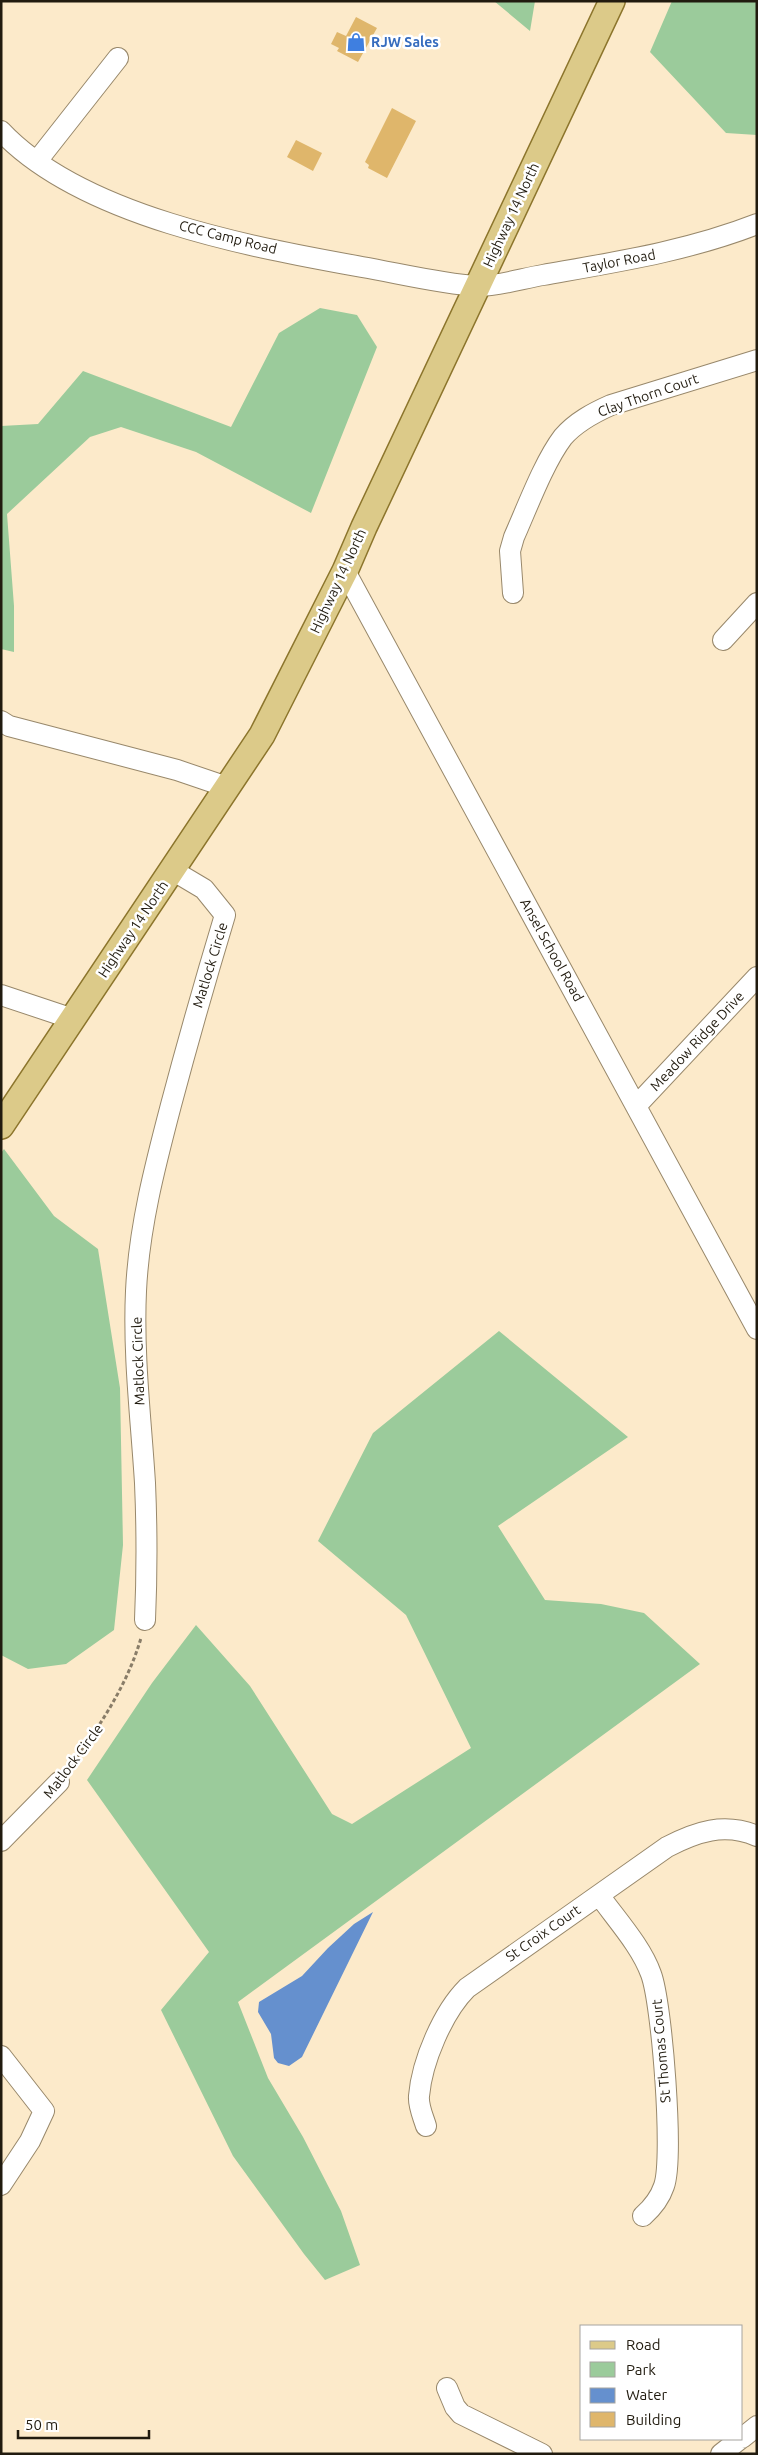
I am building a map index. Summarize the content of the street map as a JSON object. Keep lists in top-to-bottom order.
{
  "streets": {
    "main road": ["Highway 14 North"],
    "street": [
      "CCC Camp Road",
      "Taylor Road",
      "Clay Thorn Court",
      "Ansel School Road",
      "Matlock Circle",
      "Meadow Ridge Drive",
      "St Croix Court",
      "St Thomas Court"
    ]
  },
  "crossings": [
    ["Highway 14 North", "CCC Camp Road"],
    ["Highway 14 North", "Taylor Road"],
    ["Highway 14 North", "Ansel School Road"],
    ["Highway 14 North", "Matlock Circle"],
    ["CCC Camp Road", "Taylor Road"],
    ["Ansel School Road", "Meadow Ridge Drive"],
    ["St Croix Court", "St Thomas Court"]
  ],
  "places": {
    "shop": ["RJW Sales"]
  },
  "legend": [
    "Road",
    "Park",
    "Water",
    "Building"
  ],
  "scale_bar": "50 m"
}
